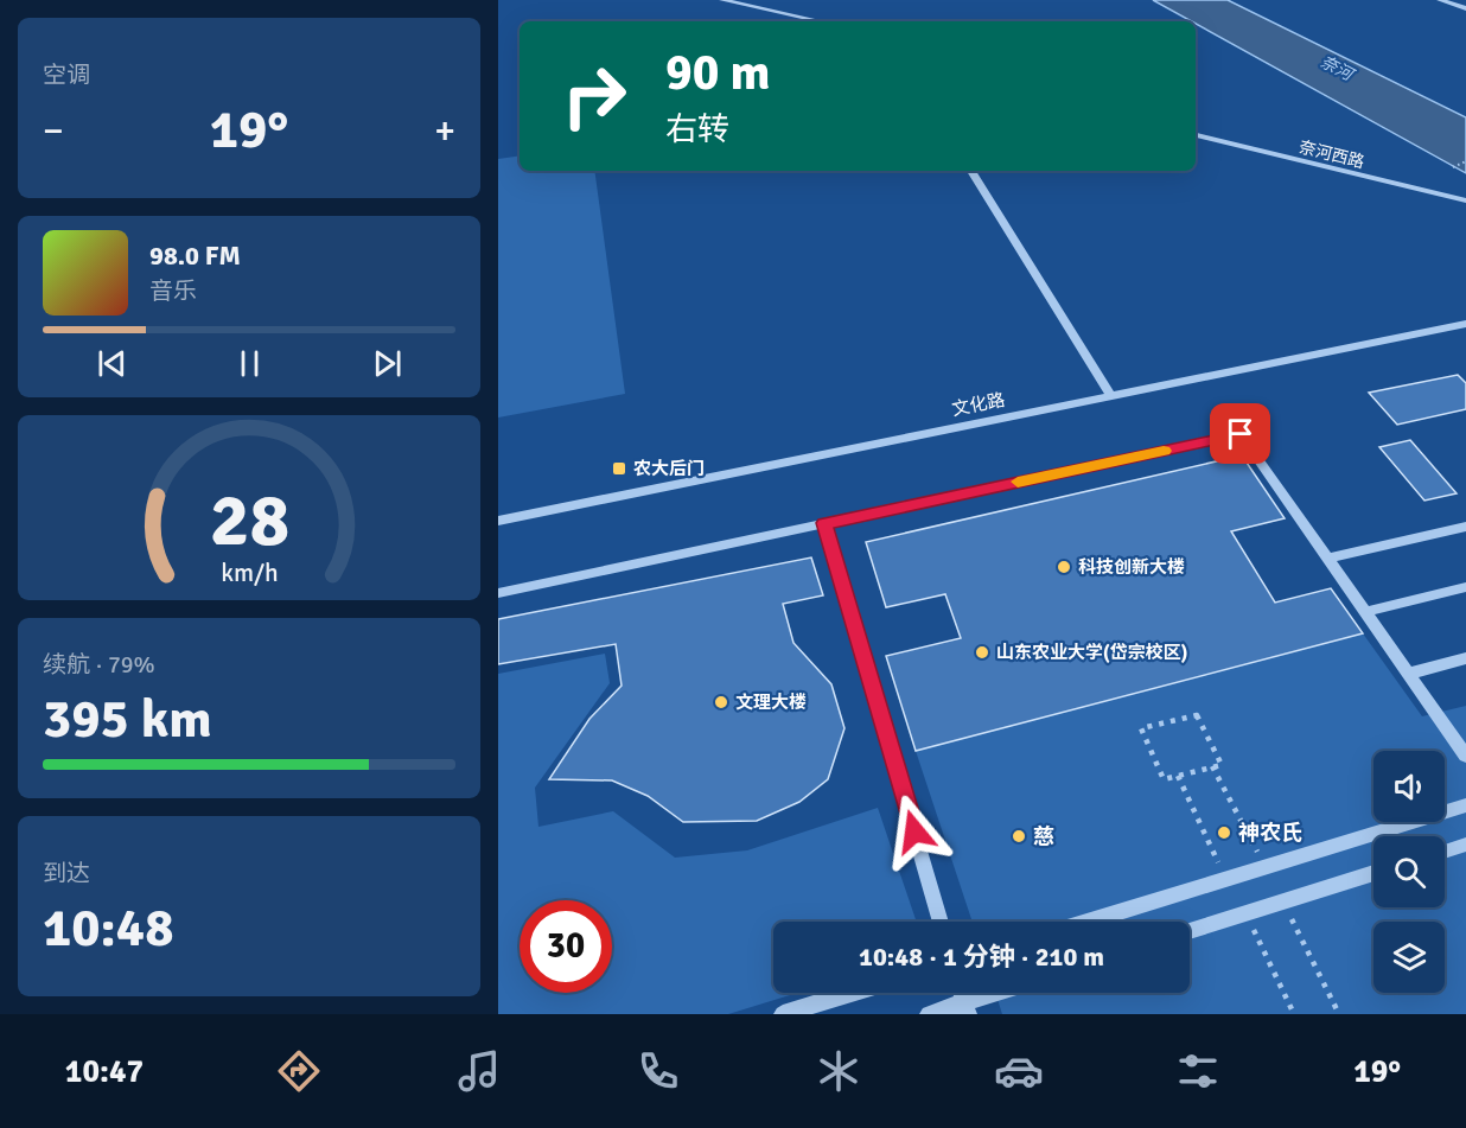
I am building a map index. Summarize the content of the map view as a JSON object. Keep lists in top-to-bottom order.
{
  "streets": {
    "street": ["奈河西路", "文化路"]
  },
  "water": ["奈河"],
  "places": {
    "transit": ["农大后门"],
    "other": [
      "科技创新大楼",
      "山东农业大学(岱宗校区)",
      "文理大楼",
      "神农氏",
      "慈"
    ]
  },
  "page": {
    "tile": [
      "空调",
      ["续航 · 79%", "395 km"],
      ["到达", "10:48"]
    ],
    "turn": ["90 m", "右转"],
    "heat": ["−", "19°", "+"],
    "song": ["98.0 FM", "音乐"],
    "limit": "30",
    "trip": "10:48 · 1 分钟 · 210 m",
    "tabs": ["10:47", "19°"],
    "gauge": ["28", "km/h"]
  }
}
